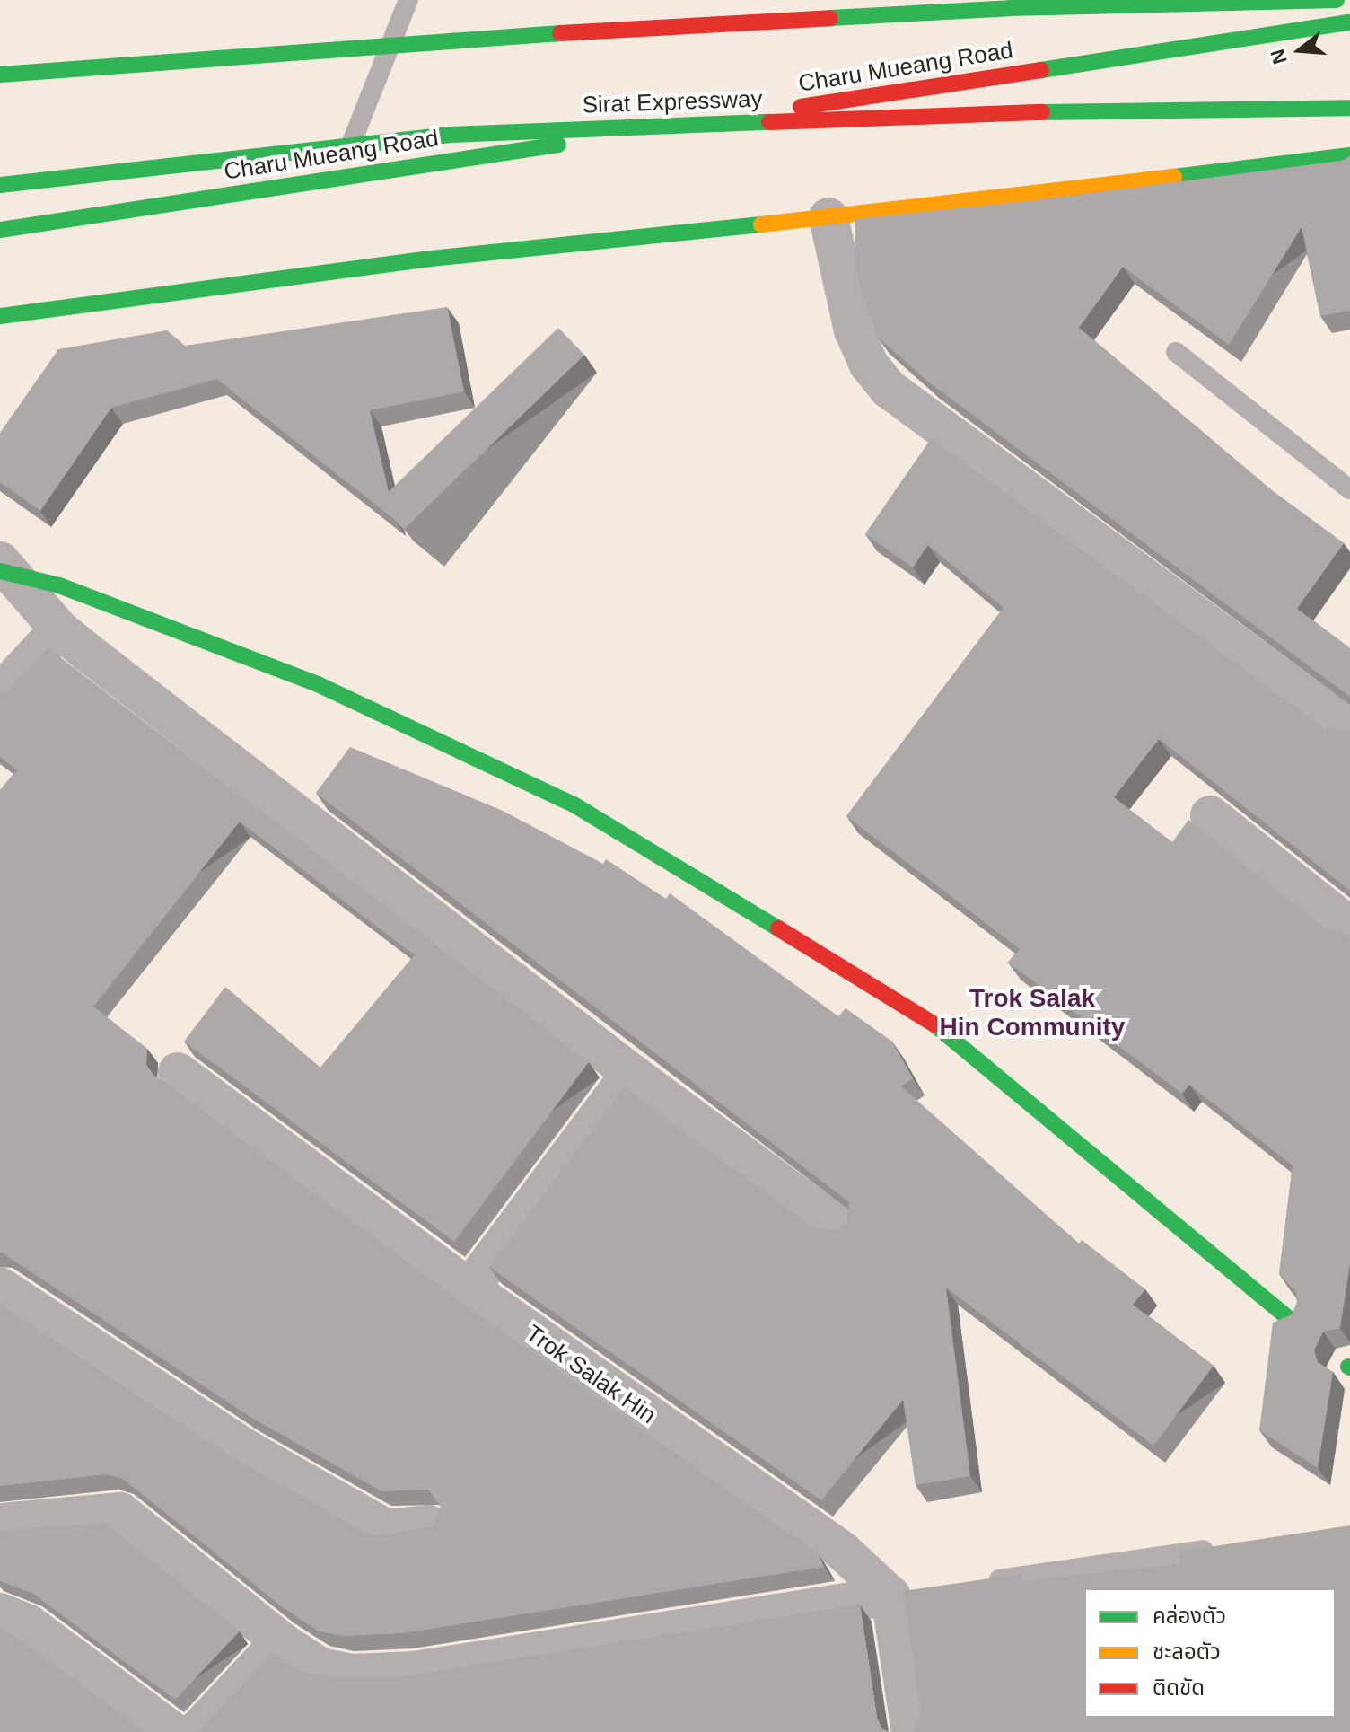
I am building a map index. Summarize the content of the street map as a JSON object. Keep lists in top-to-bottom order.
{
  "streets": {
    "main road": ["Charu Mueang Road", "Sirat Expressway"],
    "street": ["Trok Salak Hin"]
  },
  "districts": ["Trok Salak Hin Community"],
  "legend": ["คล่องตัว", "ชะลอตัว", "ติดขัด"],
  "north": "left"
}
